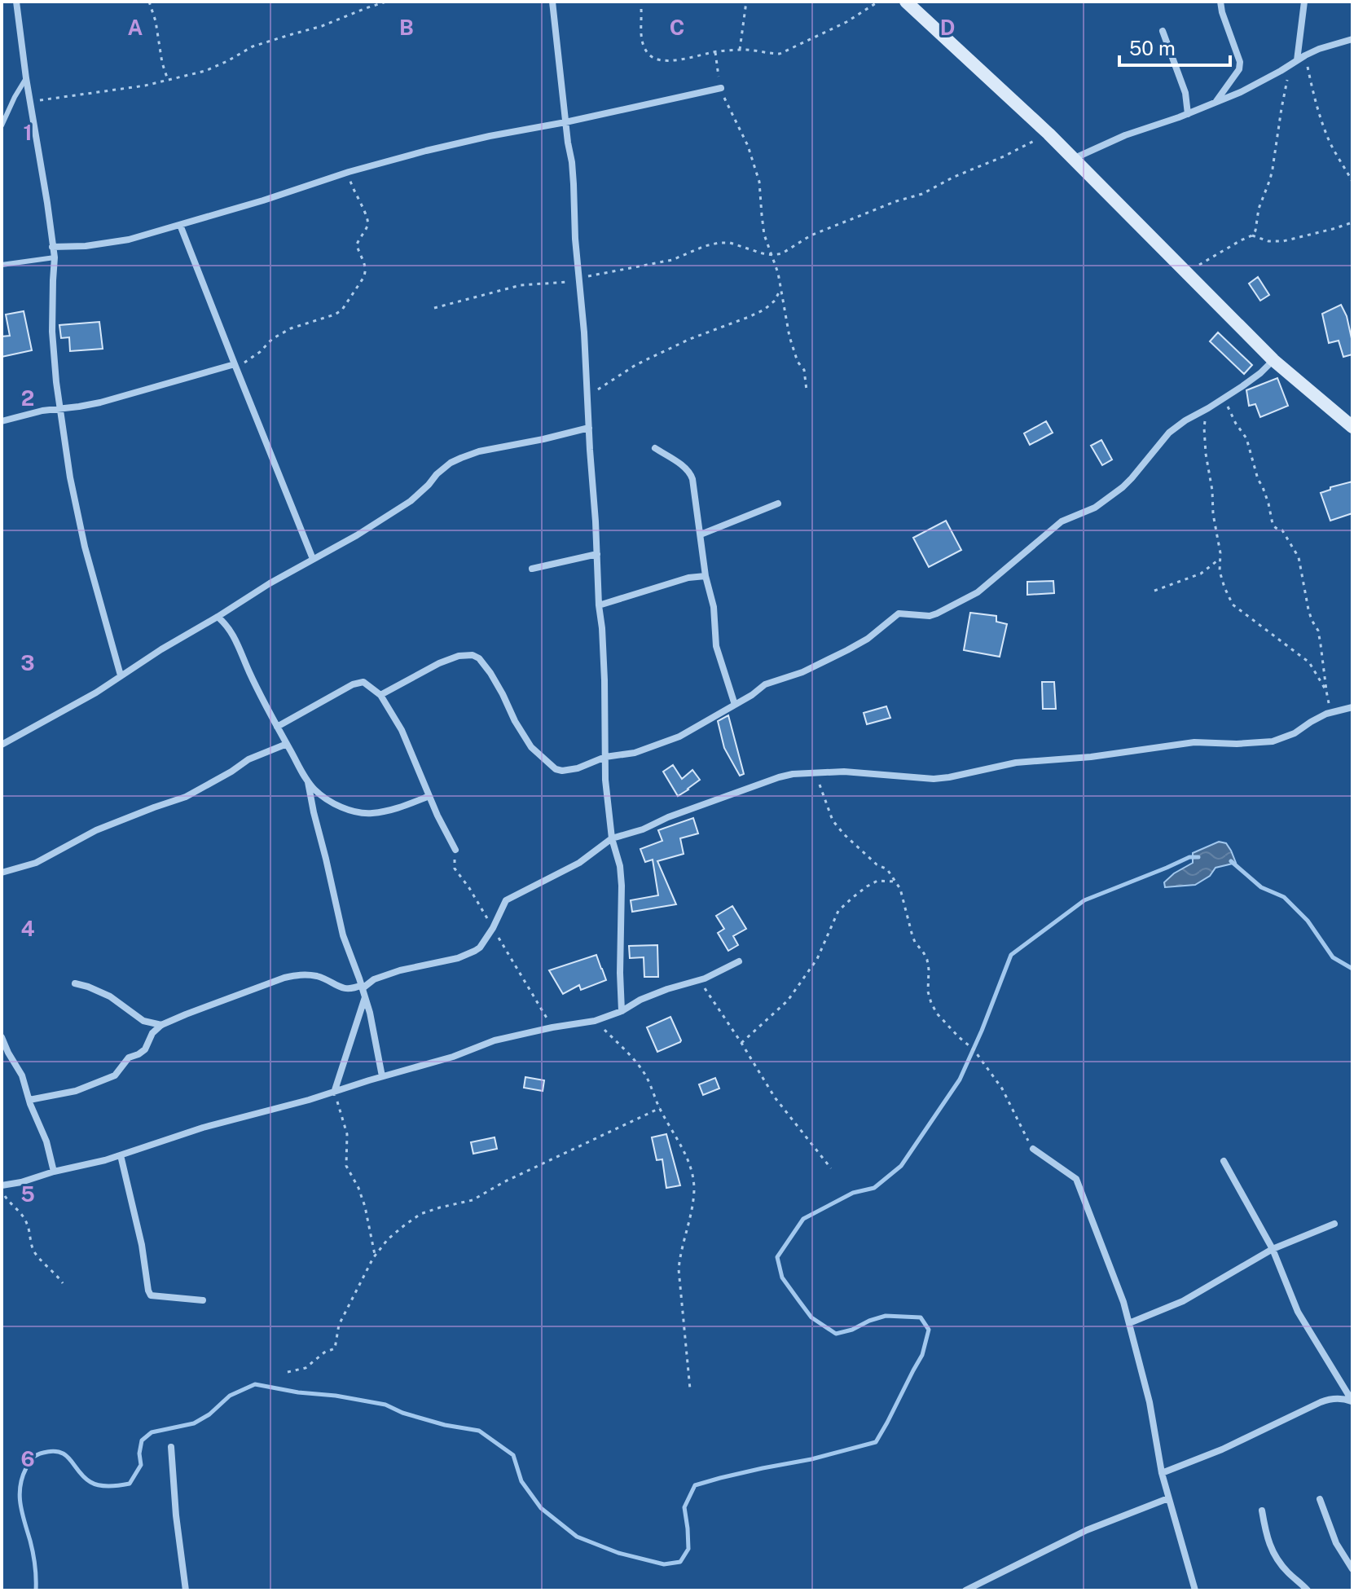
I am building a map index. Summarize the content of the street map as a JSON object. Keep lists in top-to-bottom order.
{
  "scale_bar": "50 m",
  "grid": {
    "columns": [
      "A",
      "B",
      "C",
      "D"
    ],
    "rows": [
      "1",
      "2",
      "3",
      "4",
      "5",
      "6"
    ]
  }
}
